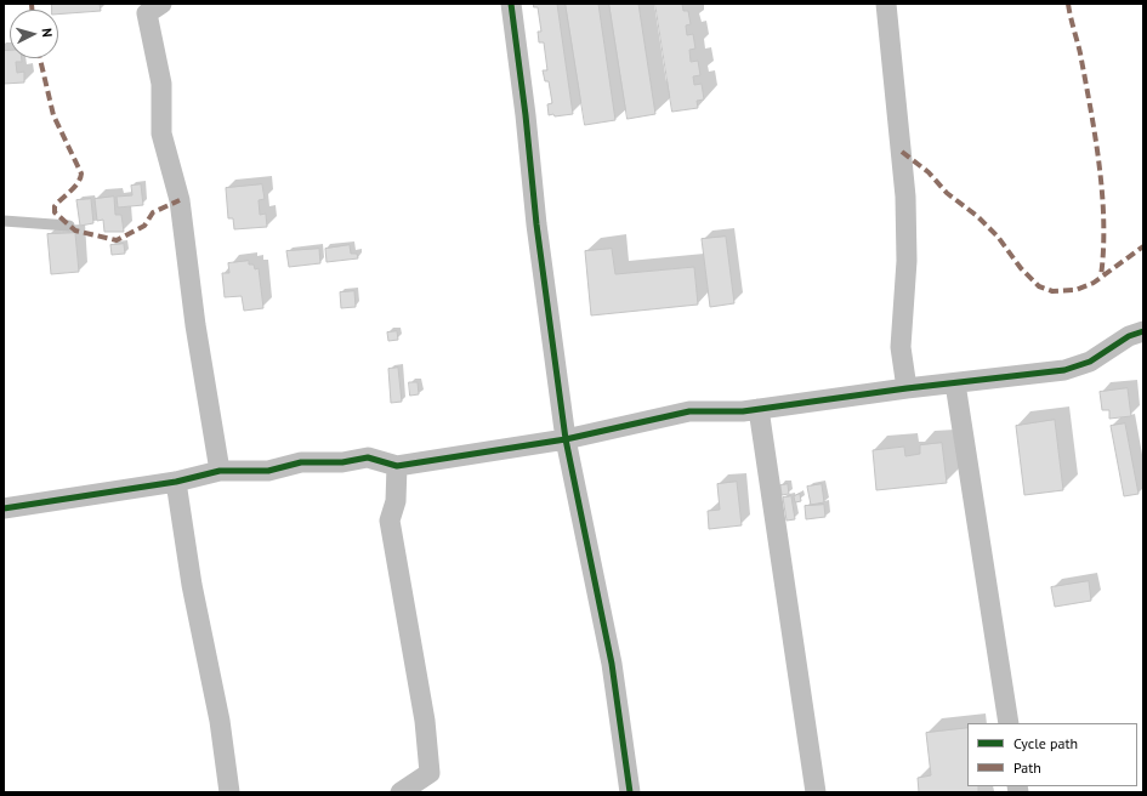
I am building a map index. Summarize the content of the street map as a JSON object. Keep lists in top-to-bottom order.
{
  "legend": ["Cycle path", "Path"],
  "north": "right"
}
